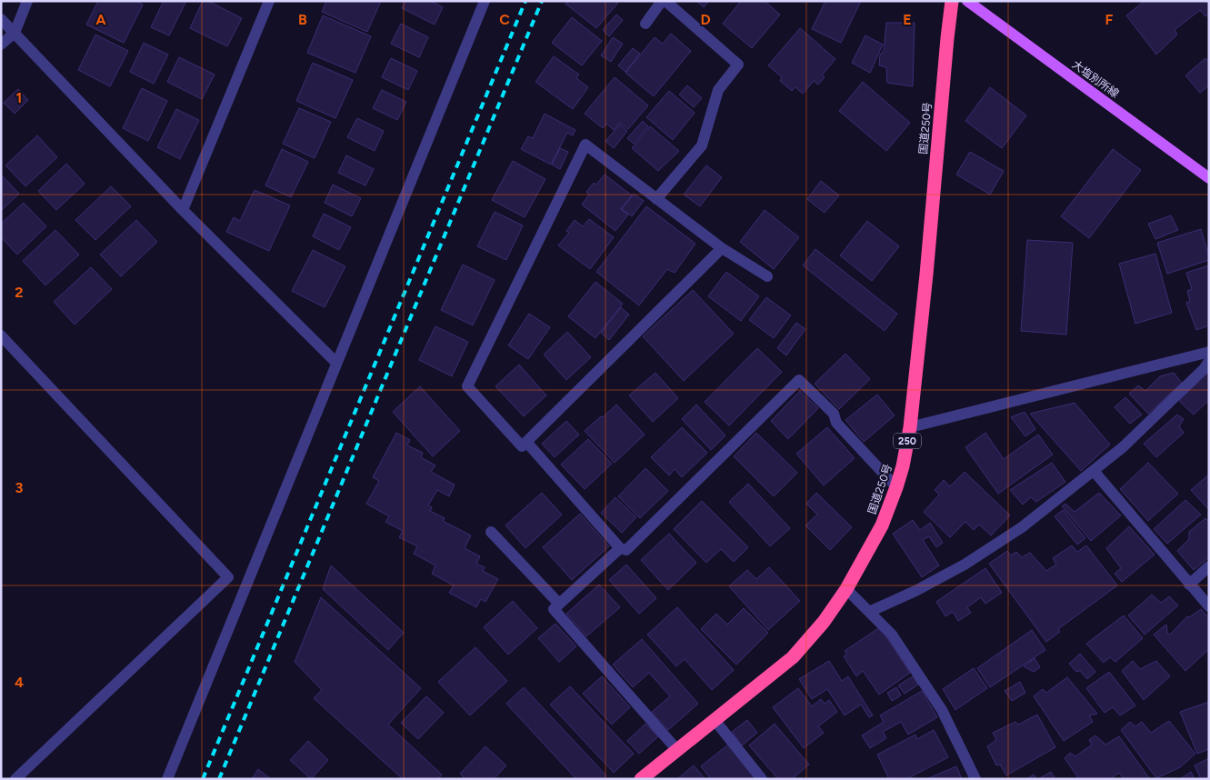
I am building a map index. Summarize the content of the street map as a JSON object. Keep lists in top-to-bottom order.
{
  "streets": {
    "highway": ["国道250号", "250"],
    "main road": ["大塩別所線"]
  },
  "grid": {
    "columns": [
      "A",
      "B",
      "C",
      "D",
      "E",
      "F"
    ],
    "rows": [
      "1",
      "2",
      "3",
      "4"
    ]
  }
}
